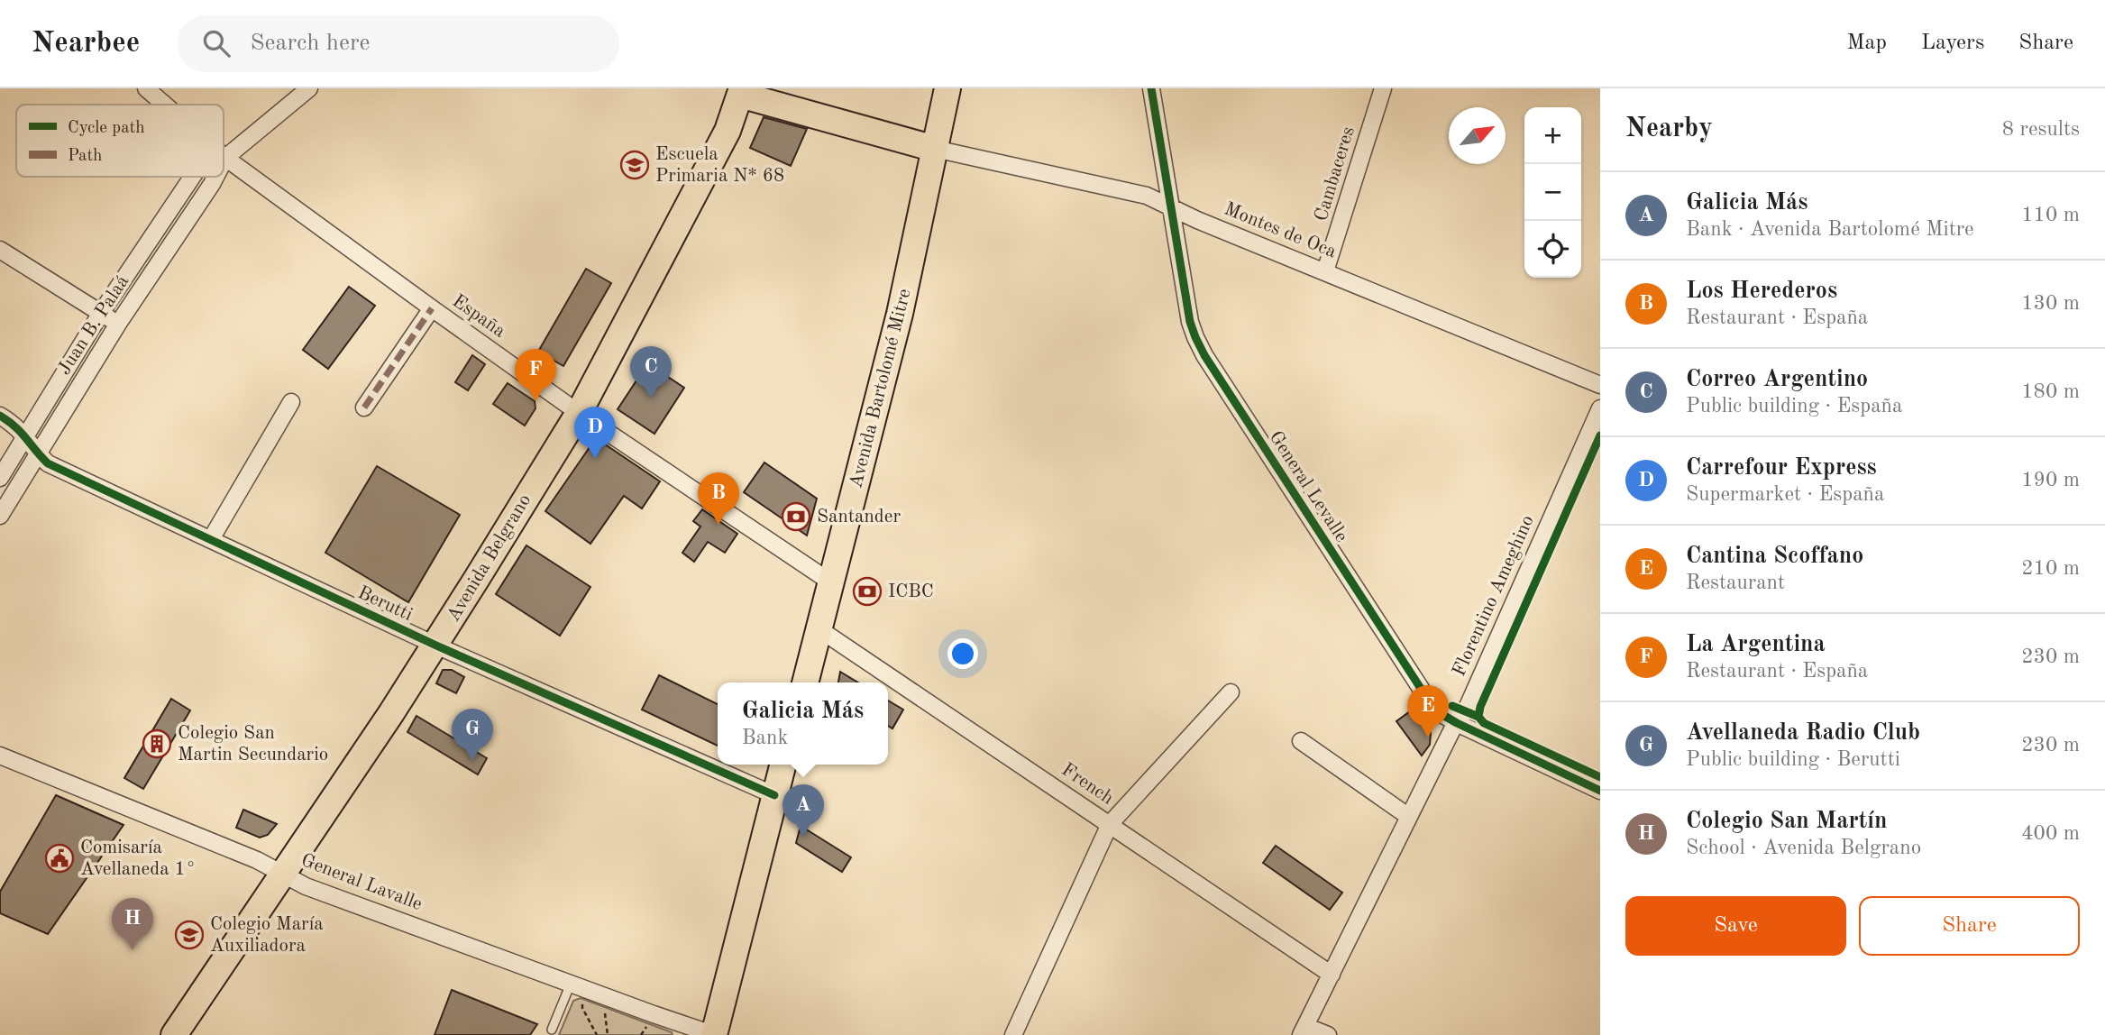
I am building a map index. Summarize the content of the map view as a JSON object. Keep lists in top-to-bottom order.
{
  "streets": {
    "main road": ["Avenida Bartolomé Mitre", "Avenida Belgrano"],
    "street": [
      "Cambaceres",
      "Montes de Oca",
      "España",
      "Juan B. Palaá",
      "General Levalle",
      "Florentino Ameghino",
      "Berutti",
      "French",
      "General Lavalle"
    ]
  },
  "crossings": [
    ["Cambaceres", "Montes de Oca"],
    ["Montes de Oca", "Avenida Bartolomé Mitre"],
    ["Montes de Oca", "General Levalle"],
    ["España", "Juan B. Palaá"],
    ["España", "Avenida Bartolomé Mitre"],
    ["España", "Avenida Belgrano"],
    ["Juan B. Palaá", "Berutti"],
    ["Avenida Bartolomé Mitre", "French"],
    ["General Levalle", "Florentino Ameghino"],
    ["Avenida Belgrano", "Berutti"],
    ["Avenida Belgrano", "General Lavalle"],
    ["Florentino Ameghino", "French"]
  ],
  "places": {
    "school or university": ["Escuela Primaria N* 68", "Colegio María Auxiliadora"],
    "bank": ["Santander", "ICBC"],
    "building": ["Colegio San Martin Secundario"],
    "public building": ["Comisaría Avellaneda 1°"]
  },
  "legend": ["Cycle path", "Path"],
  "north": "top right",
  "page": {
    "header": "Nearbee",
    "search": "Search here",
    "nav": ["Map", "Layers", "Share"],
    "heading": ["Nearby", "8 results"],
    "map_buttons": ["+", "−"],
    "list": [
      {
        "mark": "A",
        "name": "Galicia Más",
        "note": "Bank · Avenida Bartolomé Mitre",
        "value": "110 m"
      },
      {
        "mark": "B",
        "name": "Los Herederos",
        "note": "Restaurant · España",
        "value": "130 m"
      },
      {
        "mark": "C",
        "name": "Correo Argentino",
        "note": "Public building · España",
        "value": "180 m"
      },
      {
        "mark": "D",
        "name": "Carrefour Express",
        "note": "Supermarket · España",
        "value": "190 m"
      },
      {
        "mark": "E",
        "name": "Cantina Scoffano",
        "note": "Restaurant",
        "value": "210 m"
      },
      {
        "mark": "F",
        "name": "La Argentina",
        "note": "Restaurant · España",
        "value": "230 m"
      },
      {
        "mark": "G",
        "name": "Avellaneda Radio Club",
        "note": "Public building · Berutti",
        "value": "230 m"
      },
      {
        "mark": "H",
        "name": "Colegio San Martín",
        "note": "School · Avenida Belgrano",
        "value": "400 m"
      }
    ],
    "pins": [
      "C",
      "F",
      "D",
      "B",
      "E",
      "G",
      "A",
      "H"
    ],
    "popup": ["Galicia Más", "Bank"],
    "buttons": ["Save", "Share"]
  }
}
